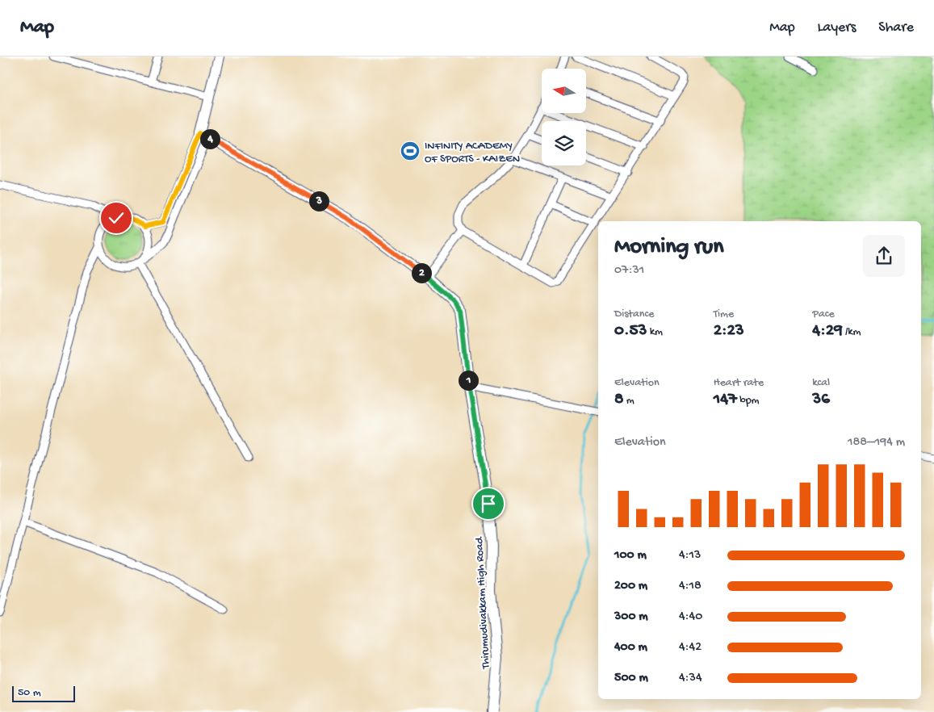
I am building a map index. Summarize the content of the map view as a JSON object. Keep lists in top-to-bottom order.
{
  "streets": {
    "main road": ["Thirumudivakkam High Road"]
  },
  "places": {
    "sports": ["INFINITY ACADEMY OF SPORTS - KAIZEN"]
  },
  "scale_bar": "50 m",
  "north": "left",
  "page": {
    "header": "Map",
    "nav": ["Map", "Layers", "Share"],
    "pins": [
      "4",
      "3",
      "2",
      "1"
    ],
    "heading": ["Morning run", "07:31"],
    "stats": [
      ["Distance", "0.53 km"],
      ["Time", "2:23"],
      ["Pace", "4:29 /km"],
      ["Elevation", "8 m"],
      ["Heart rate", "147 bpm"],
      ["kcal", "36"]
    ],
    "chart": ["Elevation", "188–194 m"],
    "list": [
      {
        "name": "100 m",
        "note": "4:13"
      },
      {
        "name": "200 m",
        "note": "4:18"
      },
      {
        "name": "300 m",
        "note": "4:40"
      },
      {
        "name": "400 m",
        "note": "4:42"
      },
      {
        "name": "500 m",
        "note": "4:34"
      }
    ],
    "scale": "50 m"
  }
}
